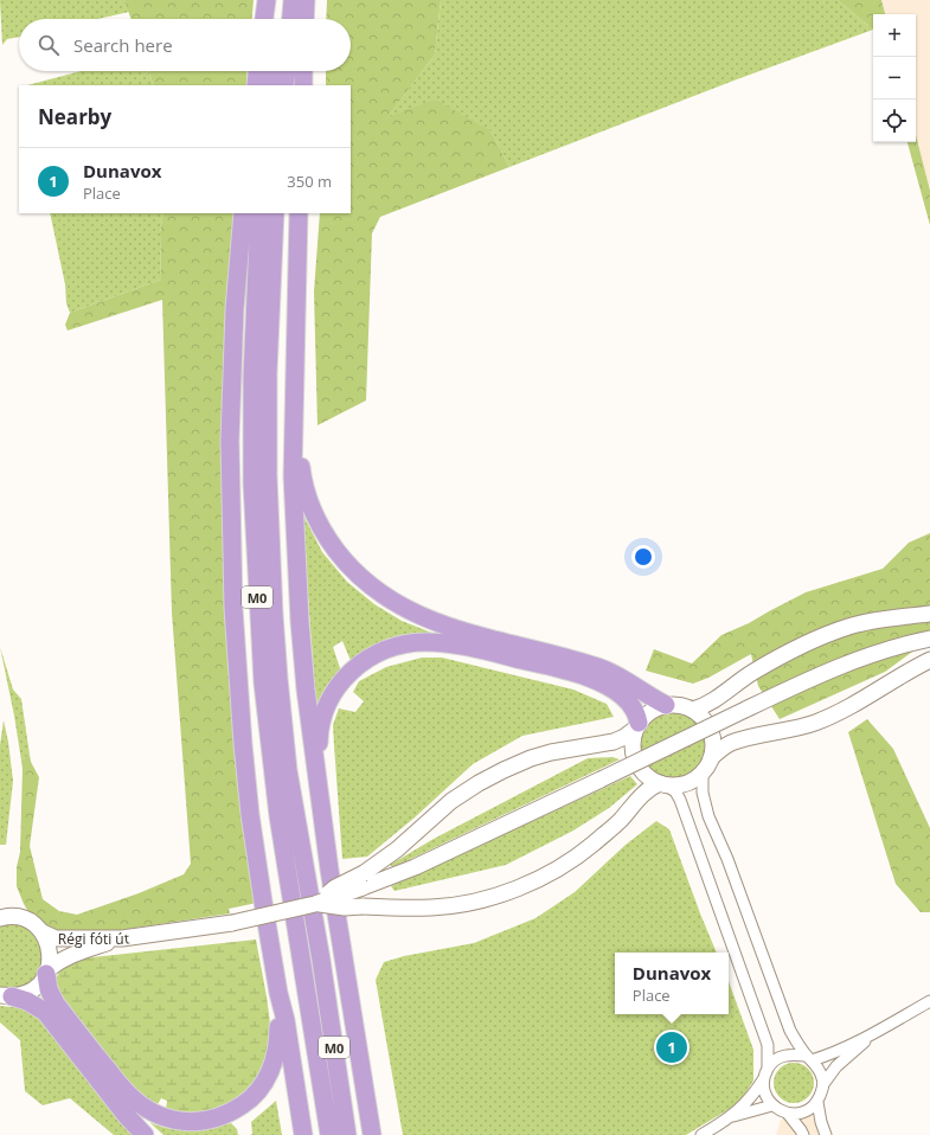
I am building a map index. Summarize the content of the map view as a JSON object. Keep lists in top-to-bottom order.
{
  "streets": {
    "highway": ["M0"],
    "main road": ["Régi fóti út"]
  },
  "page": {
    "map_buttons": ["+", "−"],
    "search": "Search here",
    "heading": "Nearby",
    "list": [
      {
        "mark": "1",
        "name": "Dunavox",
        "note": "Place",
        "value": "350 m"
      }
    ],
    "popup": ["Dunavox", "Place"],
    "pins": "1"
  }
}
